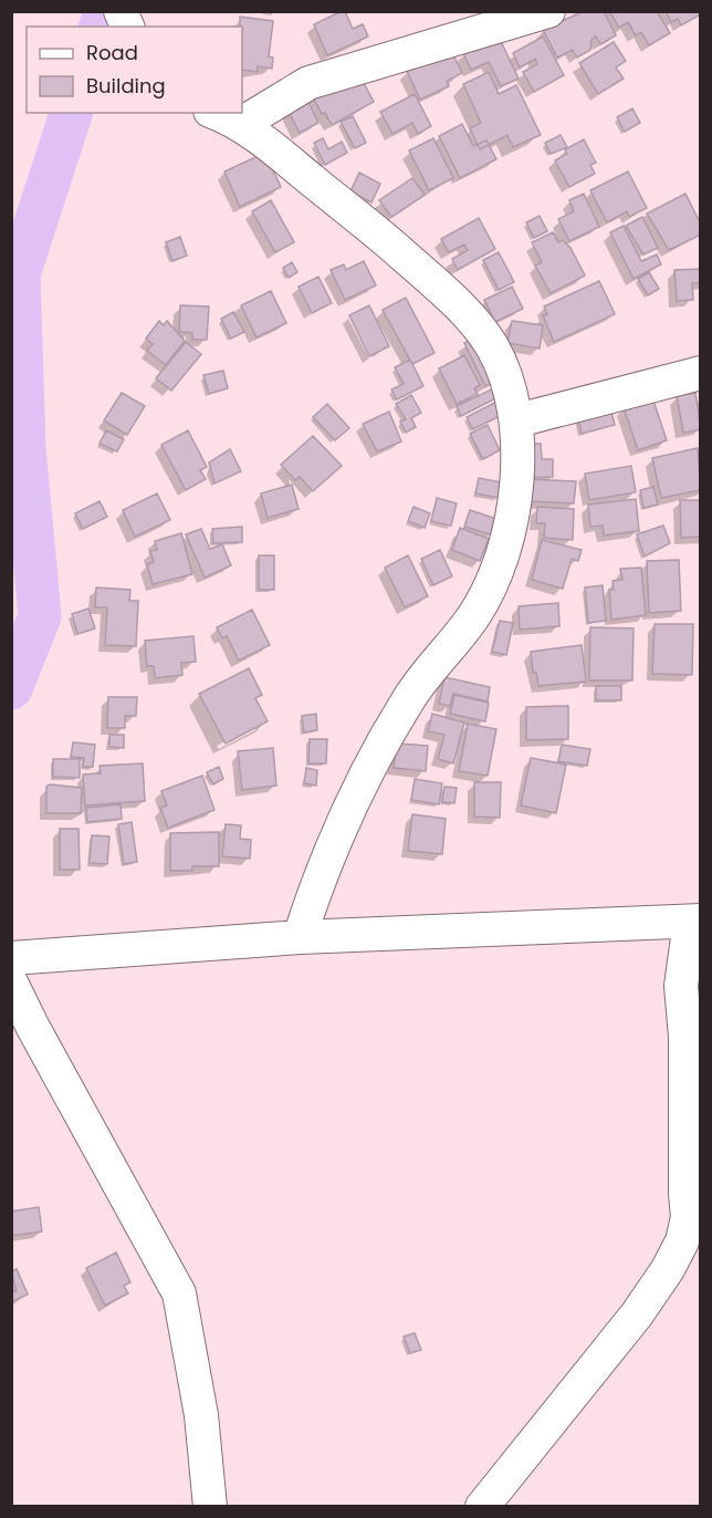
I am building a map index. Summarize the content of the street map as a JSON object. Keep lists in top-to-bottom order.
{
  "legend": ["Road", "Building"]
}
